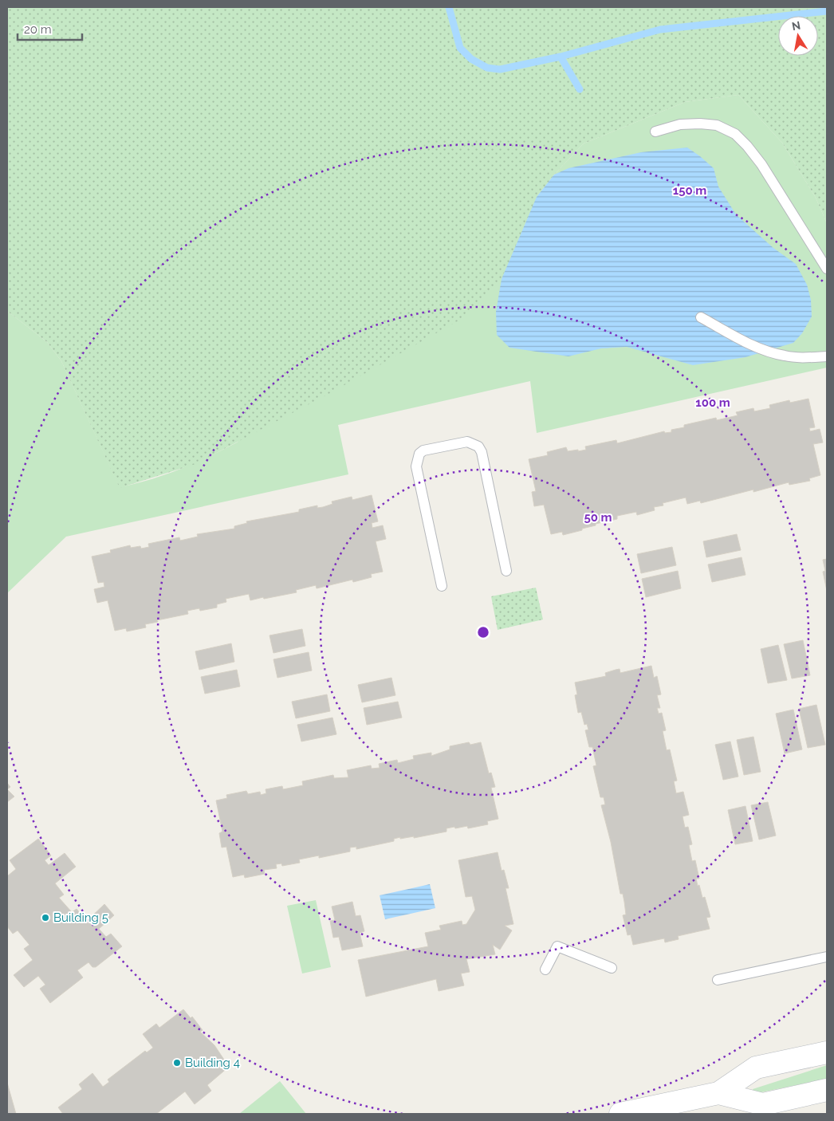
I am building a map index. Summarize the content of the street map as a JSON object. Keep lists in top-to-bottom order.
{
  "places": ["Building 5", "Building 4"],
  "scale_bar": "20 m",
  "north": "top",
  "rings": ["150 m", "100 m", "50 m"]
}
